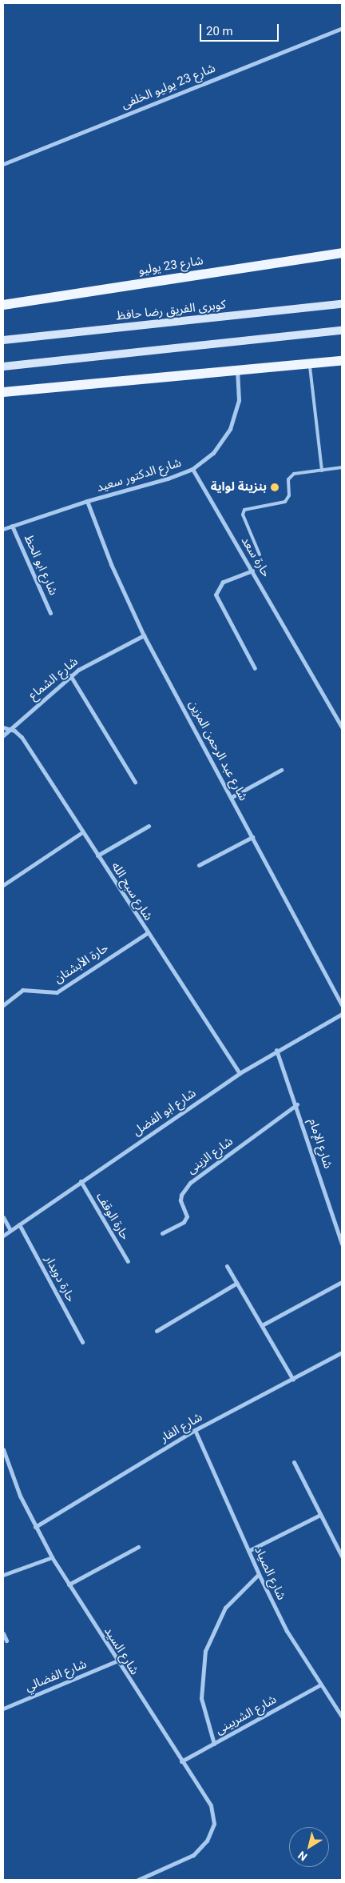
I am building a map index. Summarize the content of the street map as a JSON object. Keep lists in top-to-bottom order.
{
  "streets": {
    "main road": ["شارع 23 يوليو", "كوبرى الفريق رضا حافظ"],
    "street": [
      "شارع 23 يوليو الخلفى",
      "شارع الدكتور سعيد",
      "حارة سعد",
      "شارع ابو الحظ",
      "شارع الشماع",
      "شارع عبد الرحمن المزين",
      "شارع سبح الله",
      "حارة الأبشتان",
      "شارع ابو الفضل",
      "شارع الإمام",
      "شارع الزينى",
      "حارة الوقف",
      "حارة دويدار",
      "شارع الفار",
      "شارع الصياد",
      "شارع السيد",
      "شارع الفضالي",
      "شارع الشربينى"
    ]
  },
  "crossings": [
    ["شارع الدكتور سعيد", "حارة سعد"],
    ["شارع الدكتور سعيد", "شارع ابو الحظ"],
    ["شارع الدكتور سعيد", "شارع عبد الرحمن المزين"],
    ["شارع الشماع", "شارع عبد الرحمن المزين"],
    ["شارع الشماع", "شارع سبح الله"],
    ["شارع سبح الله", "حارة الأبشتان"],
    ["شارع سبح الله", "شارع ابو الفضل"],
    ["شارع ابو الفضل", "شارع الإمام"],
    ["شارع ابو الفضل", "حارة الوقف"],
    ["شارع ابو الفضل", "حارة دويدار"],
    ["شارع الإمام", "شارع الزينى"],
    ["شارع الفار", "شارع الصياد"],
    ["شارع الفار", "شارع السيد"],
    ["شارع الصياد", "شارع الشربينى"],
    ["شارع السيد", "شارع الفضالي"],
    ["شارع السيد", "شارع الشربينى"]
  ],
  "places": ["بنزينة لواية"],
  "scale_bar": "20 m",
  "north": "bottom left"
}
